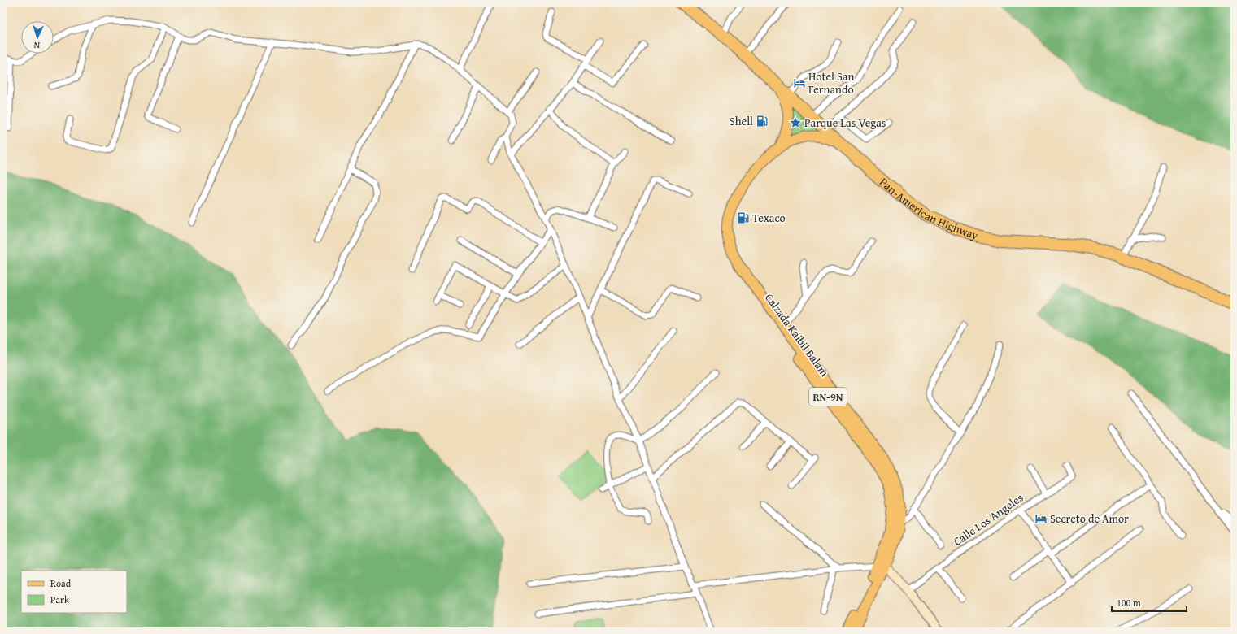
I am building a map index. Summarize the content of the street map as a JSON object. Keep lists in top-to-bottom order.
{
  "streets": {
    "highway": ["Pan-American Highway"],
    "main road": ["Calzada Kaibil Balam", "RN-9N"],
    "street": ["Calle Los Angeles"]
  },
  "crossings": [
    ["Pan-American Highway", "Calzada Kaibil Balam"]
  ],
  "places": {
    "hotel": ["Hotel San Fernando", "Secreto de Amor"],
    "fuel station": ["Shell", "Texaco"],
    "place": ["Parque Las Vegas"]
  },
  "legend": ["Road", "Park"],
  "scale_bar": "100 m",
  "north": "bottom"
}
